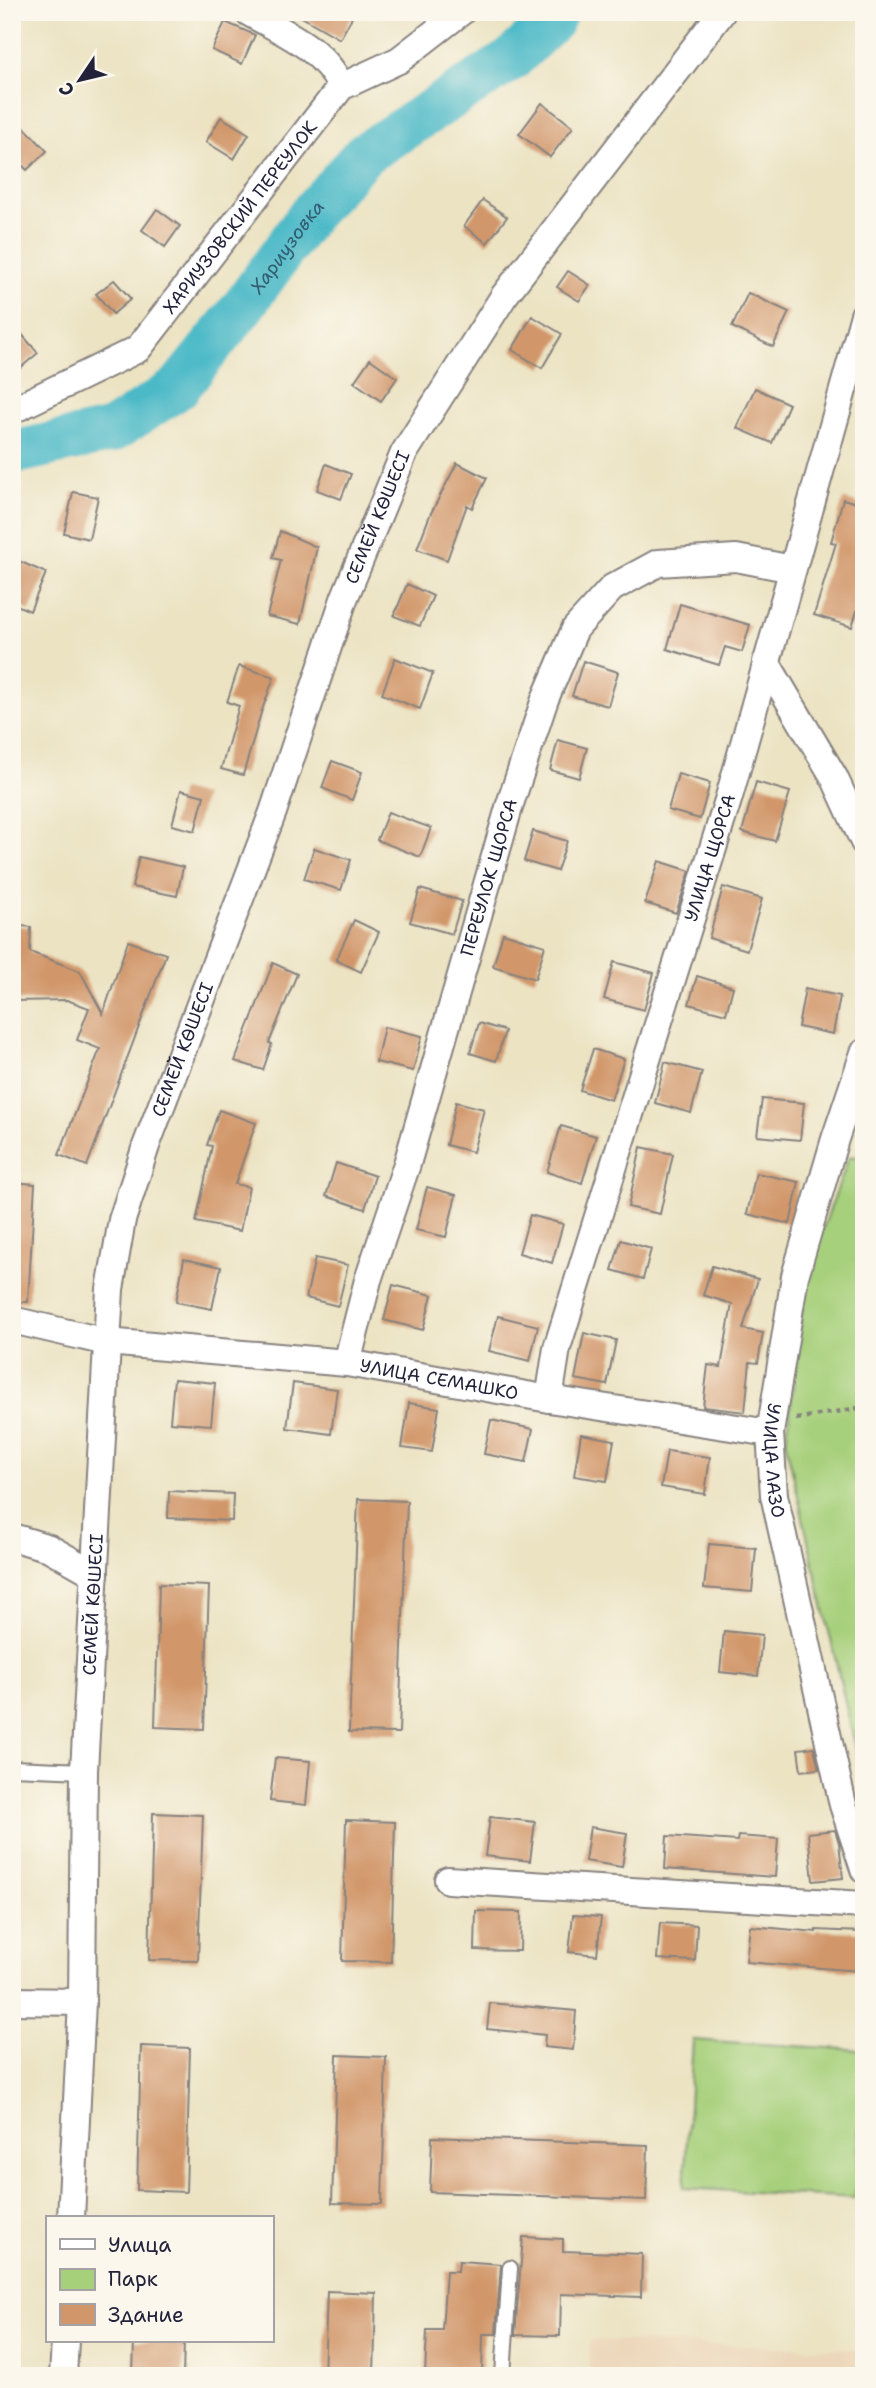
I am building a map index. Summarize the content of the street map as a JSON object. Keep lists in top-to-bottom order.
{
  "streets": {
    "street": [
      "ХАРИУЗОВСКИЙ ПЕРЕУЛОК",
      "СЕМЕЙ КӨШЕСІ",
      "УЛИЦА ЩОРСА",
      "ПЕРЕУЛОК ЩОРСА",
      "УЛИЦА СЕМАШКО",
      "УЛИЦА ЛАЗО"
    ]
  },
  "crossings": [
    ["СЕМЕЙ КӨШЕСІ", "УЛИЦА СЕМАШКО"],
    ["УЛИЦА ЩОРСА", "ПЕРЕУЛОК ЩОРСА"],
    ["УЛИЦА ЩОРСА", "УЛИЦА СЕМАШКО"],
    ["ПЕРЕУЛОК ЩОРСА", "УЛИЦА СЕМАШКО"],
    ["УЛИЦА СЕМАШКО", "УЛИЦА ЛАЗО"]
  ],
  "water": ["Хариузовка"],
  "legend": ["Улица", "Парк", "Здание"],
  "north": "bottom left"
}
